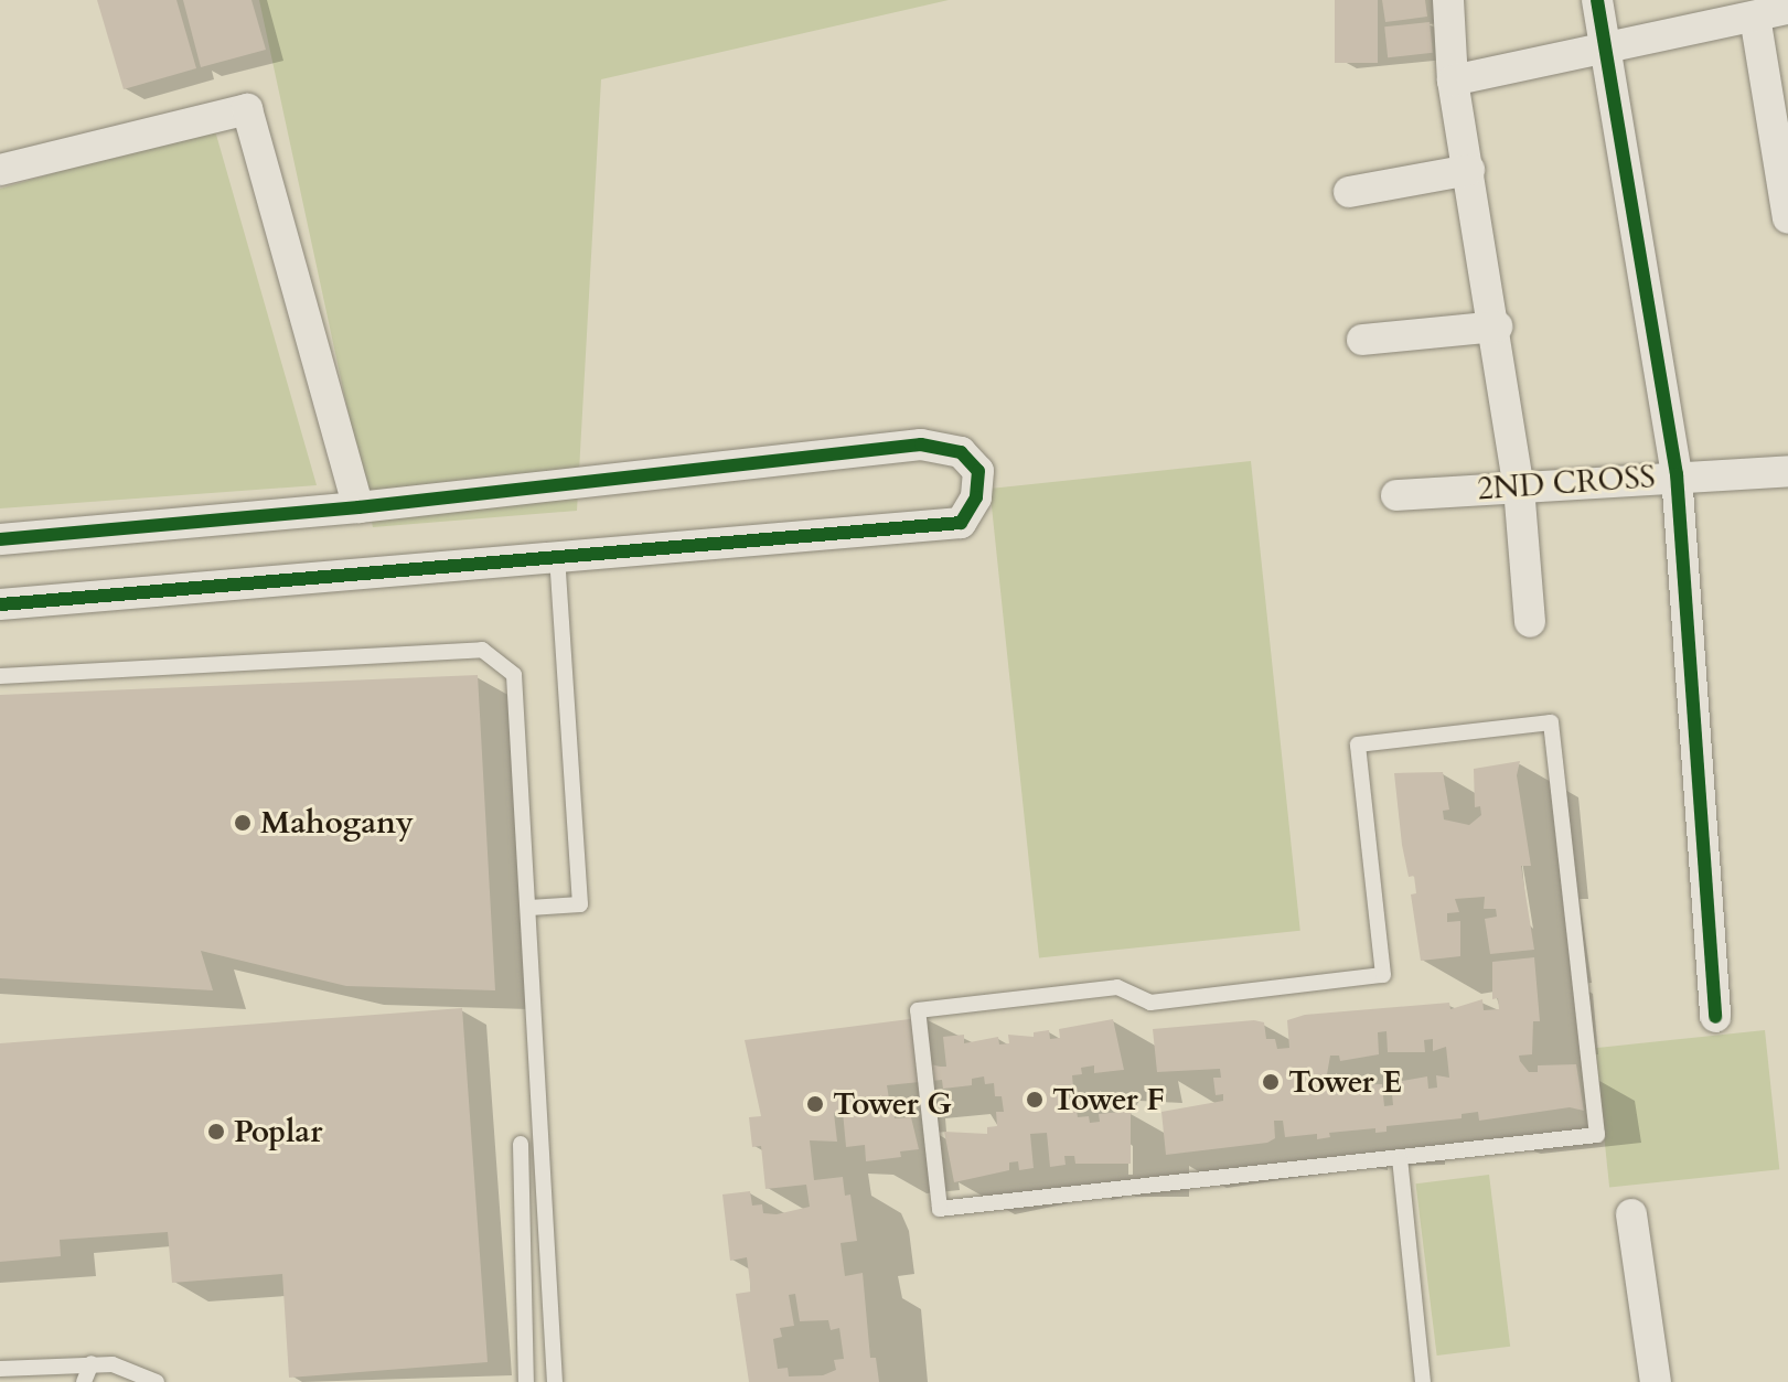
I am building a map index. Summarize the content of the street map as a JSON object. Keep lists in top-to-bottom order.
{
  "streets": {
    "street": ["2ND CROSS"]
  },
  "places": [
    "Mahogany",
    "Tower E",
    "Tower F",
    "Tower G",
    "Poplar"
  ]
}
